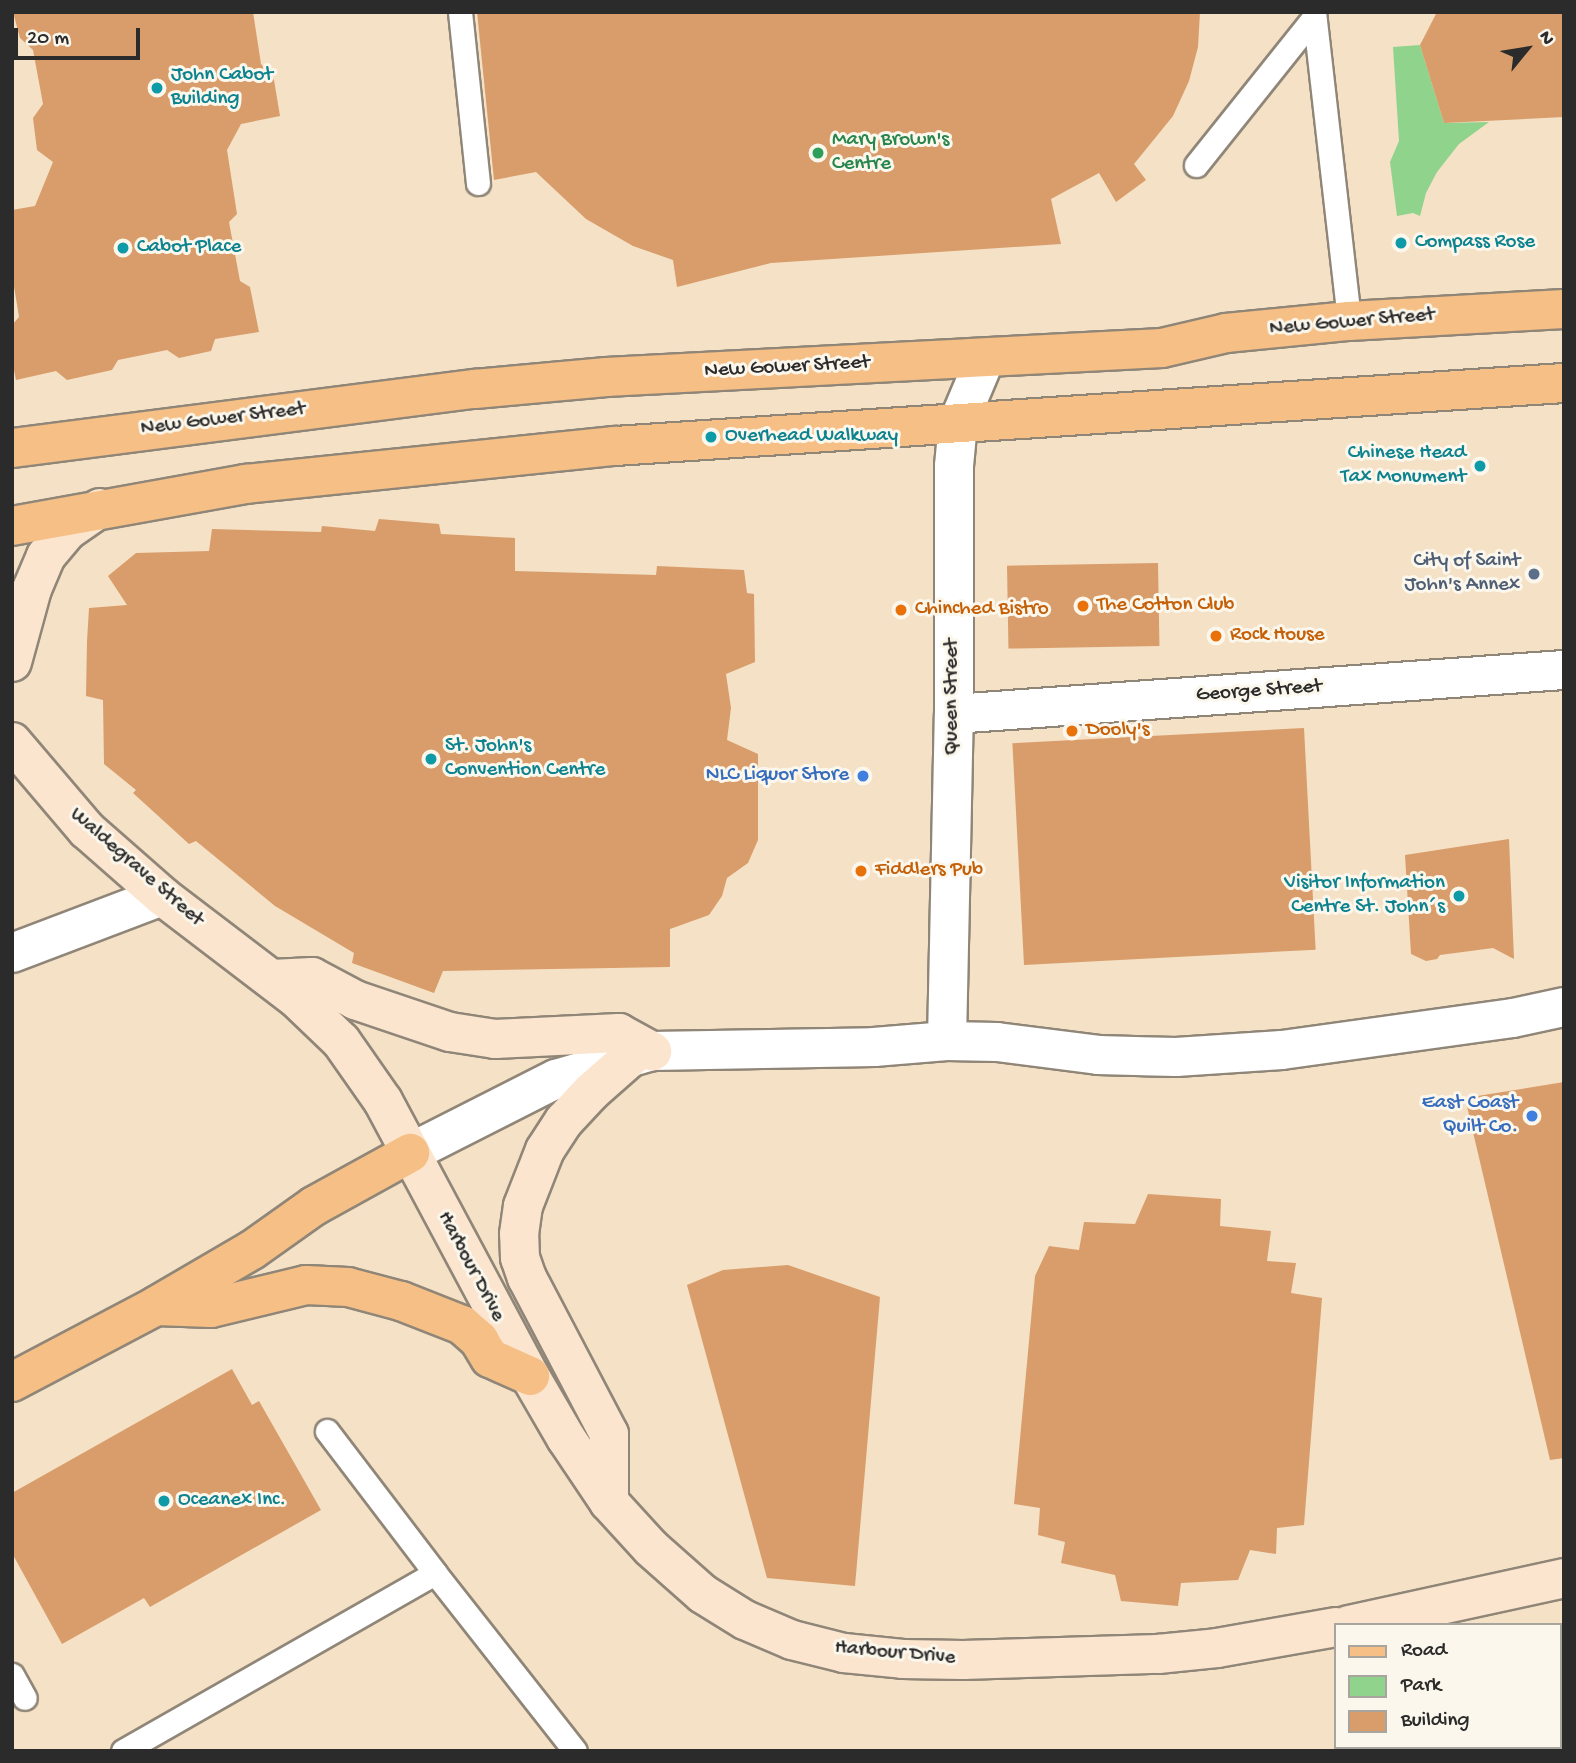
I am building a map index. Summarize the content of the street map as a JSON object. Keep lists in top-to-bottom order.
{
  "streets": {
    "main road": ["New Gower Street", "Waldegrave Street", "Harbour Drive"],
    "street": ["George Street", "Queen Street"]
  },
  "crossings": [
    ["New Gower Street", "Queen Street"],
    ["George Street", "Queen Street"],
    ["Waldegrave Street", "Harbour Drive"]
  ],
  "places": [
    "John Cabot Building",
    "Mary Brown's Centre",
    "Compass Rose",
    "Cabot Place",
    "Overhead Walkway",
    "Chinese Head Tax Monument",
    "City of Saint John's Annex",
    "The Cotton Club",
    "Chinched Bistro",
    "Rock House",
    "Dooly's",
    "St. John's Convention Centre",
    "NLC Liquor Store",
    "Fiddlers Pub",
    "Visitor Information Centre St. John´s",
    "East Coast Quilt Co.",
    "Oceanex Inc."
  ],
  "legend": ["Road", "Park", "Building"],
  "scale_bar": "20 m",
  "north": "top right"
}
